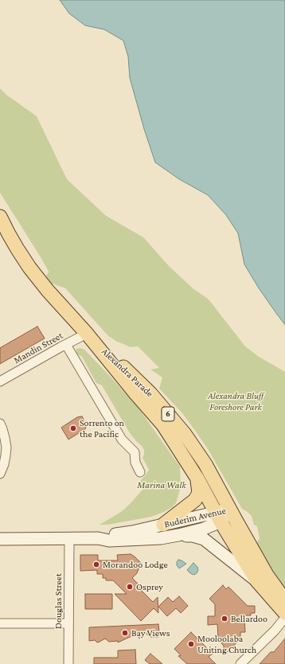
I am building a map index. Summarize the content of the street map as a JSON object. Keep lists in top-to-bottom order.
{
  "streets": {
    "main road": ["Alexandra Parade", "6", "Buderim Avenue"],
    "street": ["Mandin Street", "Douglas Street"]
  },
  "crossings": [
    ["Mandin Street", "Alexandra Parade"],
    ["Alexandra Parade", "6"],
    ["Alexandra Parade", "Buderim Avenue"],
    ["6", "Buderim Avenue"],
    ["Buderim Avenue", "Douglas Street"]
  ],
  "parks": ["Alexandra Bluff Foreshore Park", "Marina Walk"],
  "places": [
    "Sorrento on the Pacific",
    "Morandoo Lodge",
    "Osprey",
    "Bellardoo",
    "Bay Views",
    "Mooloolaba Uniting Church"
  ]
}
